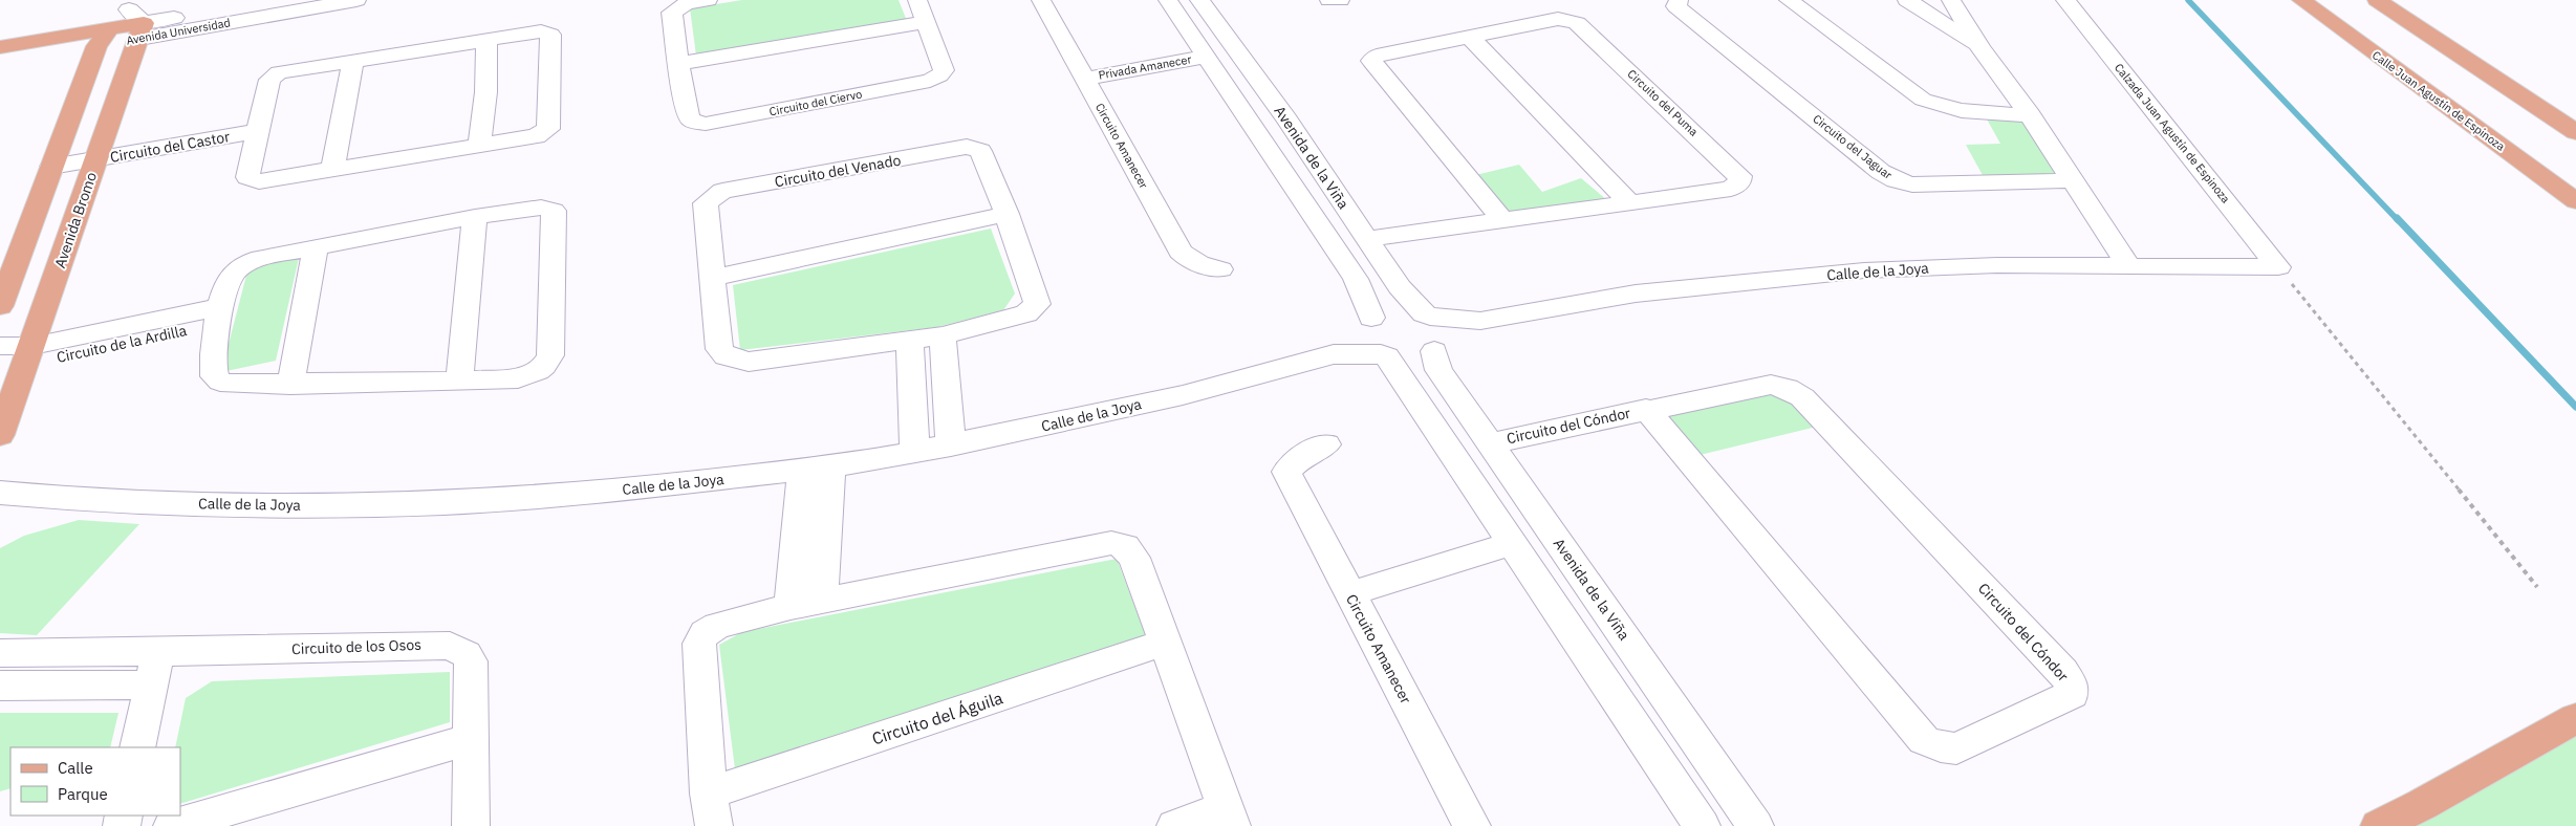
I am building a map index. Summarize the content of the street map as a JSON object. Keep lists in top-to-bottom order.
{
  "streets": {
    "main road": ["Avenida Universidad", "Calle Juan Agustín de Espinoza", "Avenida Bromo"],
    "street": [
      "Privada Amanecer",
      "Circuito del Ciervo",
      "Circuito del Puma",
      "Calzada Juan Agustín de Espinoza",
      "Circuito Amanecer",
      "Circuito del Castor",
      "Circuito del Jaguar",
      "Avenida de la Viña",
      "Circuito del Venado",
      "Calle de la Joya",
      "Circuito de la Ardilla",
      "Circuito del Cóndor",
      "Circuito de los Osos",
      "Circuito del Águila"
    ]
  },
  "crossings": [
    ["Avenida Universidad", "Avenida Bromo"],
    ["Privada Amanecer", "Circuito Amanecer"],
    ["Circuito del Puma", "Avenida de la Viña"],
    ["Calzada Juan Agustín de Espinoza", "Calle de la Joya"],
    ["Circuito del Castor", "Avenida Bromo"],
    ["Avenida de la Viña", "Calle de la Joya"],
    ["Avenida de la Viña", "Circuito del Cóndor"],
    ["Avenida Bromo", "Circuito de la Ardilla"]
  ],
  "legend": ["Calle", "Parque"]
}
